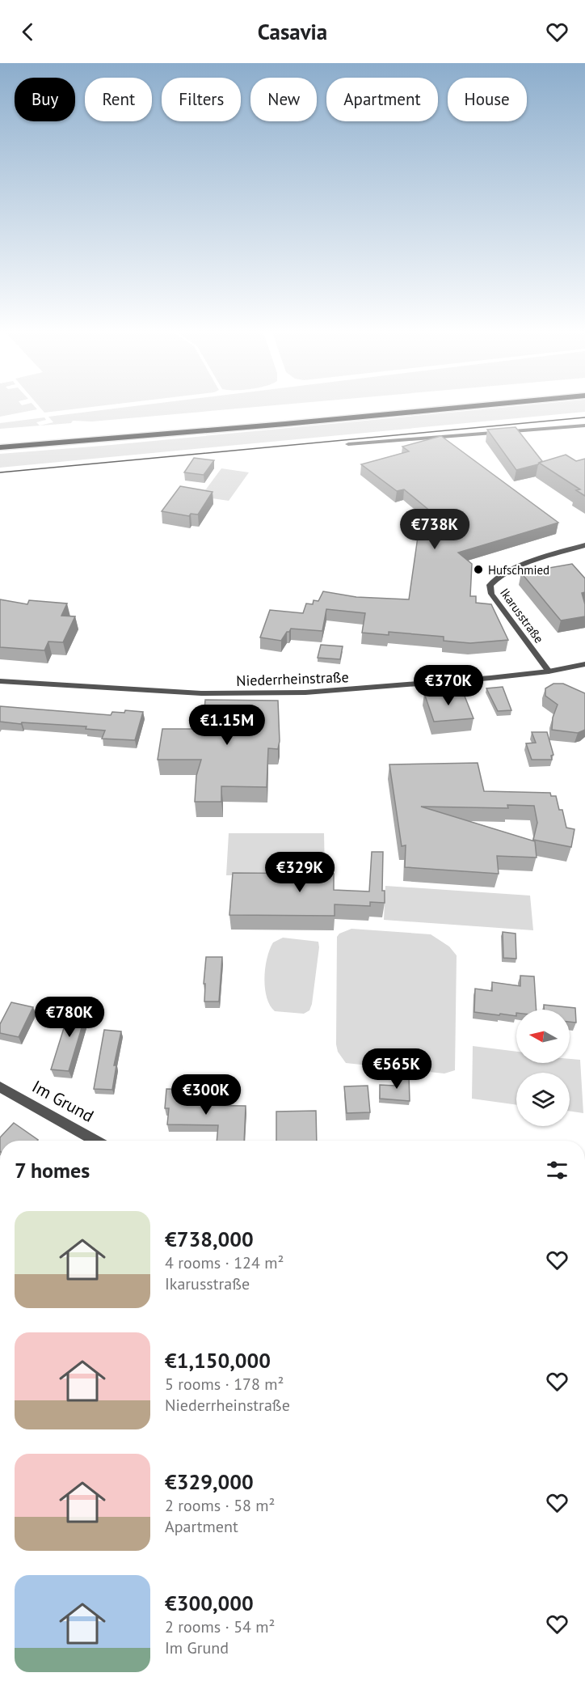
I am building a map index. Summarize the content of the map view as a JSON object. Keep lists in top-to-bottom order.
{
  "streets": {
    "street": ["Ikarusstraße", "Niederrheinstraße", "Im Grund"]
  },
  "crossings": [
    ["Ikarusstraße", "Niederrheinstraße"]
  ],
  "places": ["Hufschmied"],
  "north": "left",
  "page": {
    "header": "Casavia",
    "chip": [
      "Buy",
      "Rent",
      "Filters",
      "New",
      "Apartment",
      "House"
    ],
    "price": [
      "€738K",
      "€370K",
      "€1.15M",
      "€329K",
      "€780K",
      "€565K",
      "€300K"
    ],
    "heading": "7 homes",
    "list": [
      {
        "name": "€738,000",
        "note": "4 rooms · 124 m² · Ikarusstraße"
      },
      {
        "name": "€1,150,000",
        "note": "5 rooms · 178 m² · Niederrheinstraße"
      },
      {
        "name": "€329,000",
        "note": "2 rooms · 58 m² · Apartment"
      },
      {
        "name": "€300,000",
        "note": "2 rooms · 54 m² · Im Grund"
      }
    ]
  }
}
